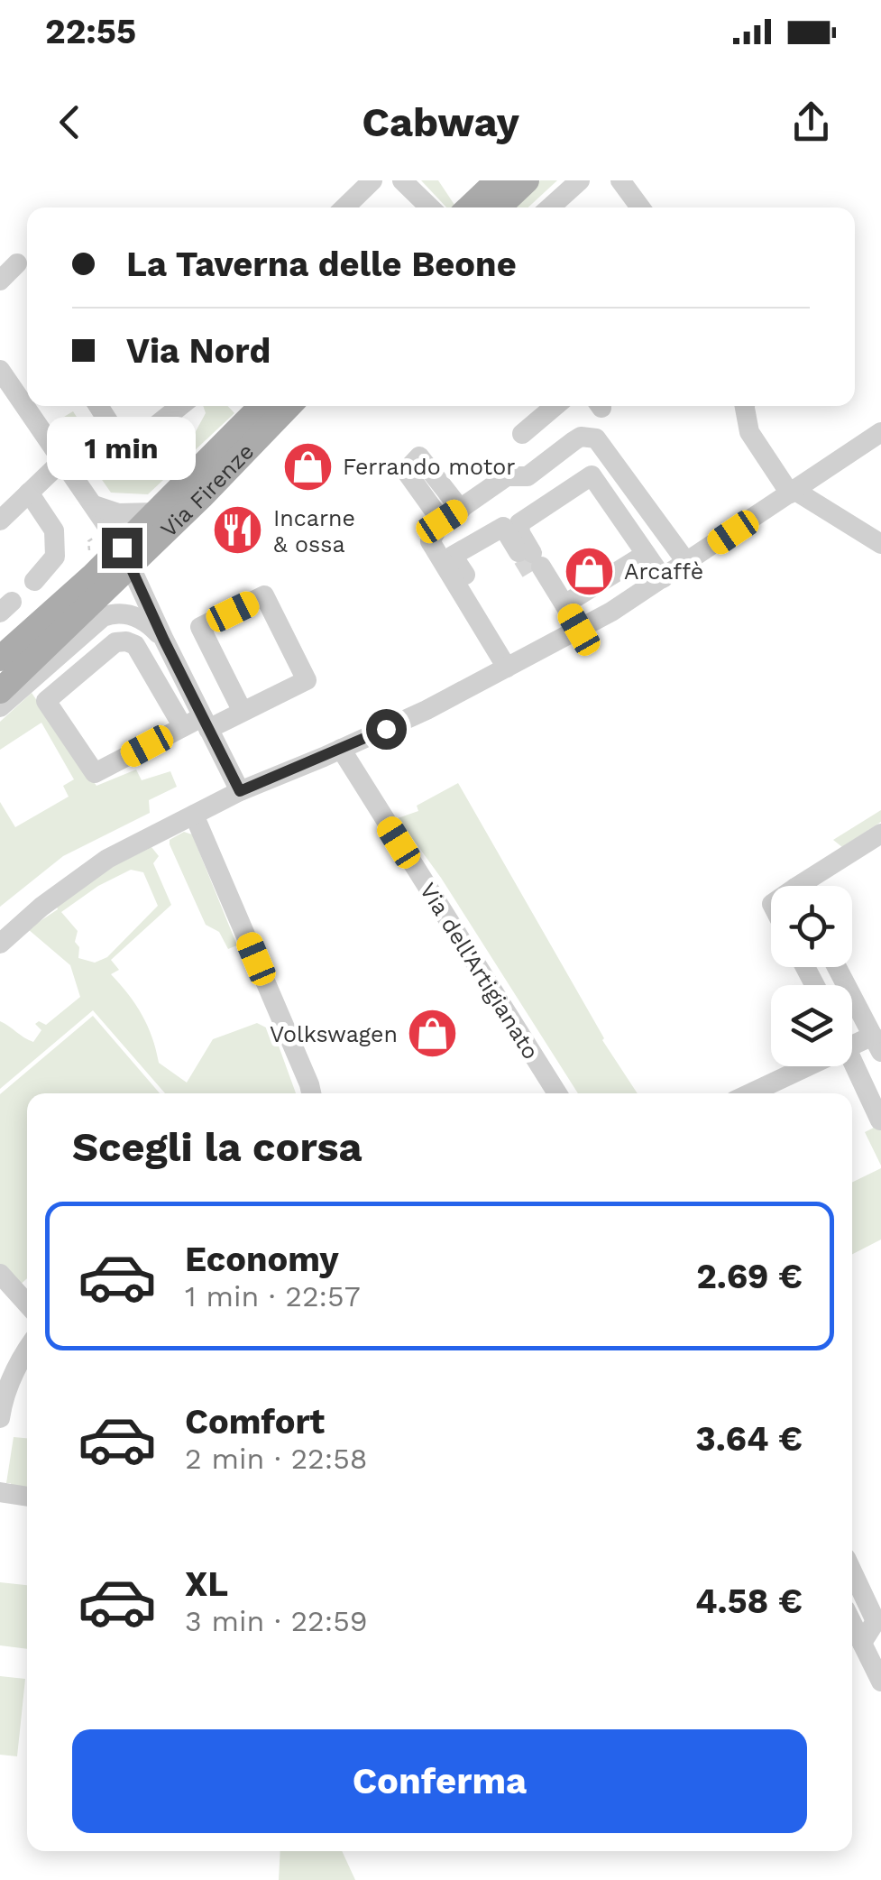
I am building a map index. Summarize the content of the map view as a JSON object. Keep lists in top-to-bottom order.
{
  "streets": {
    "main road": ["Via Firenze"],
    "street": ["Via dell'Artigianato"]
  },
  "places": {
    "shop": ["Ferrando motor", "Arcaffè", "Volkswagen"],
    "restaurant": ["Incarne & ossa"]
  },
  "page": {
    "status": "22:55",
    "header": "Cabway",
    "banner": ["La Taverna delle Beone", "Via Nord"],
    "bubble": "1 min",
    "heading": "Scegli la corsa",
    "list": [
      {
        "name": "Economy",
        "note": "1 min · 22:57",
        "value": "2.69 €"
      },
      {
        "name": "Comfort",
        "note": "2 min · 22:58",
        "value": "3.64 €"
      },
      {
        "name": "XL",
        "note": "3 min · 22:59",
        "value": "4.58 €"
      }
    ],
    "buttons": "Conferma"
  }
}
